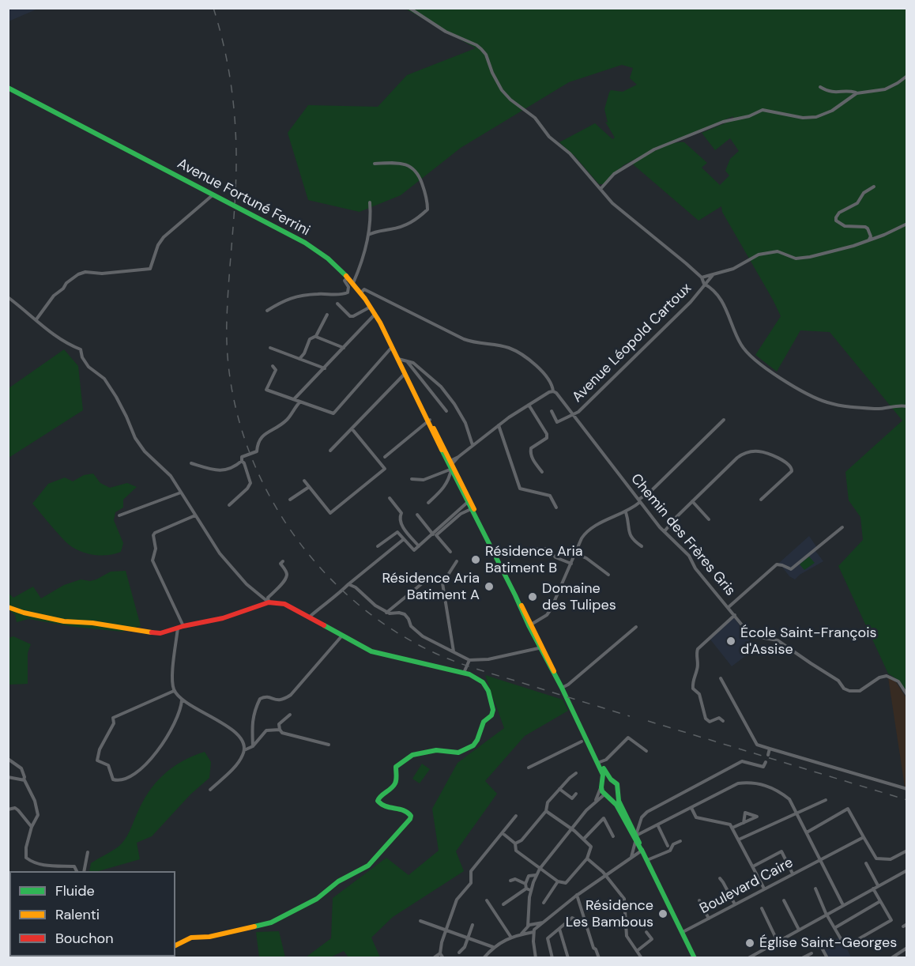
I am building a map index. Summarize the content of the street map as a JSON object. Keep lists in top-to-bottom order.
{
  "streets": {
    "main road": ["Avenue Fortuné Ferrini"],
    "street": ["Avenue Léopold Cartoux", "Chemin des Frères Gris", "Boulevard Caire"]
  },
  "crossings": [
    ["Avenue Fortuné Ferrini", "Chemin des Frères Gris"],
    ["Avenue Léopold Cartoux", "Chemin des Frères Gris"]
  ],
  "places": [
    "Résidence Aria Batiment B",
    "Résidence Aria Batiment A",
    "Domaine des Tulipes",
    "École Saint-François d'Assise",
    "Résidence Les Bambous",
    "Église Saint-Georges"
  ],
  "legend": ["Fluide", "Ralenti", "Bouchon"]
}
